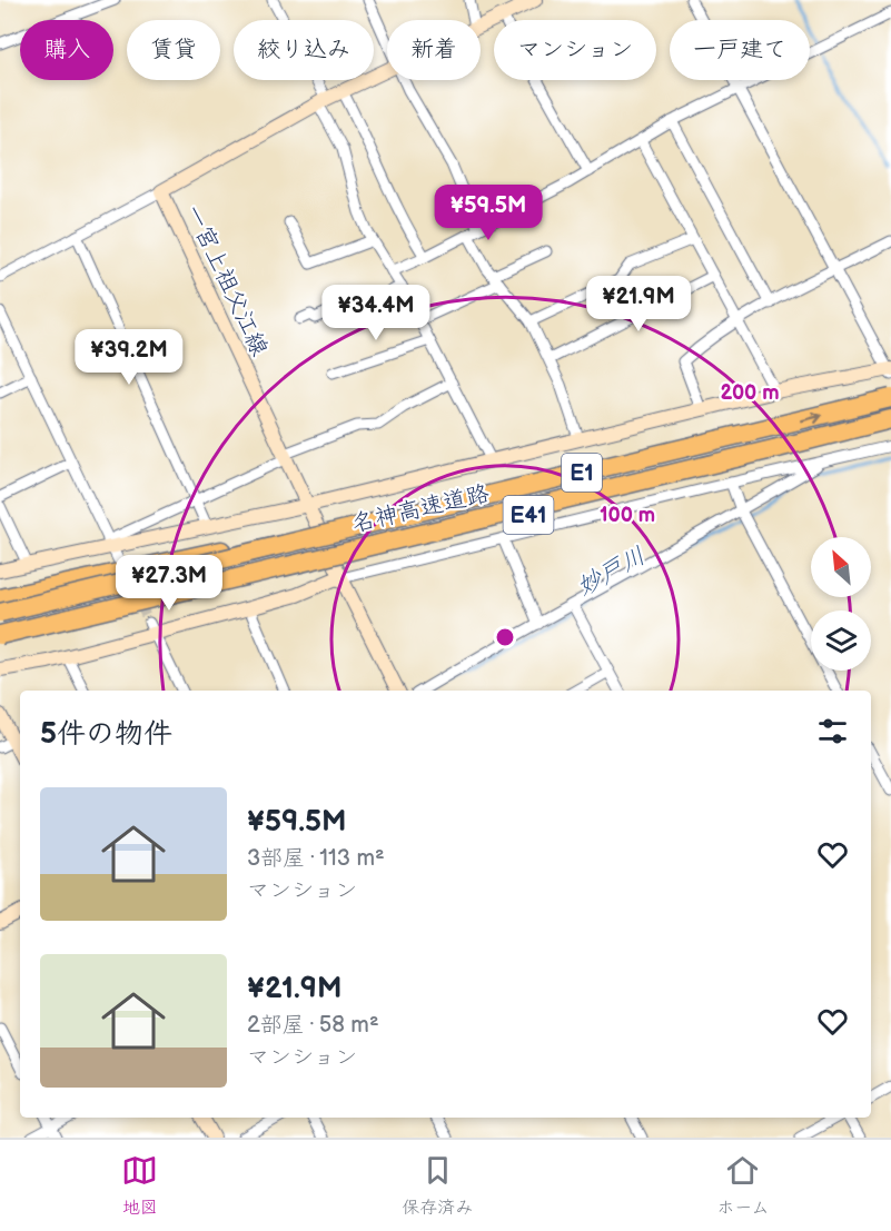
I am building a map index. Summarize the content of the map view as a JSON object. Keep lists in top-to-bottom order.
{
  "streets": {
    "highway": ["E1", "名神高速道路", "E41"],
    "street": ["一宮上祖父江線"]
  },
  "crossings": [
    ["名神高速道路", "E41"]
  ],
  "water": ["妙戸川"],
  "north": "top left",
  "page": {
    "chip": [
      "購入",
      "賃貸",
      "絞り込み",
      "新着",
      "マンション",
      "一戸建て"
    ],
    "price": [
      "¥59.5M",
      "¥21.9M",
      "¥34.4M",
      "¥39.2M",
      "¥27.3M"
    ],
    "heading": "5件の物件",
    "list": [
      {
        "name": "¥59.5M",
        "note": "3部屋 · 113 m² · マンション"
      },
      {
        "name": "¥21.9M",
        "note": "2部屋 · 58 m² · マンション"
      }
    ],
    "tabs": ["地図", "保存済み", "ホーム"]
  },
  "rings": ["200 m", "100 m"]
}
